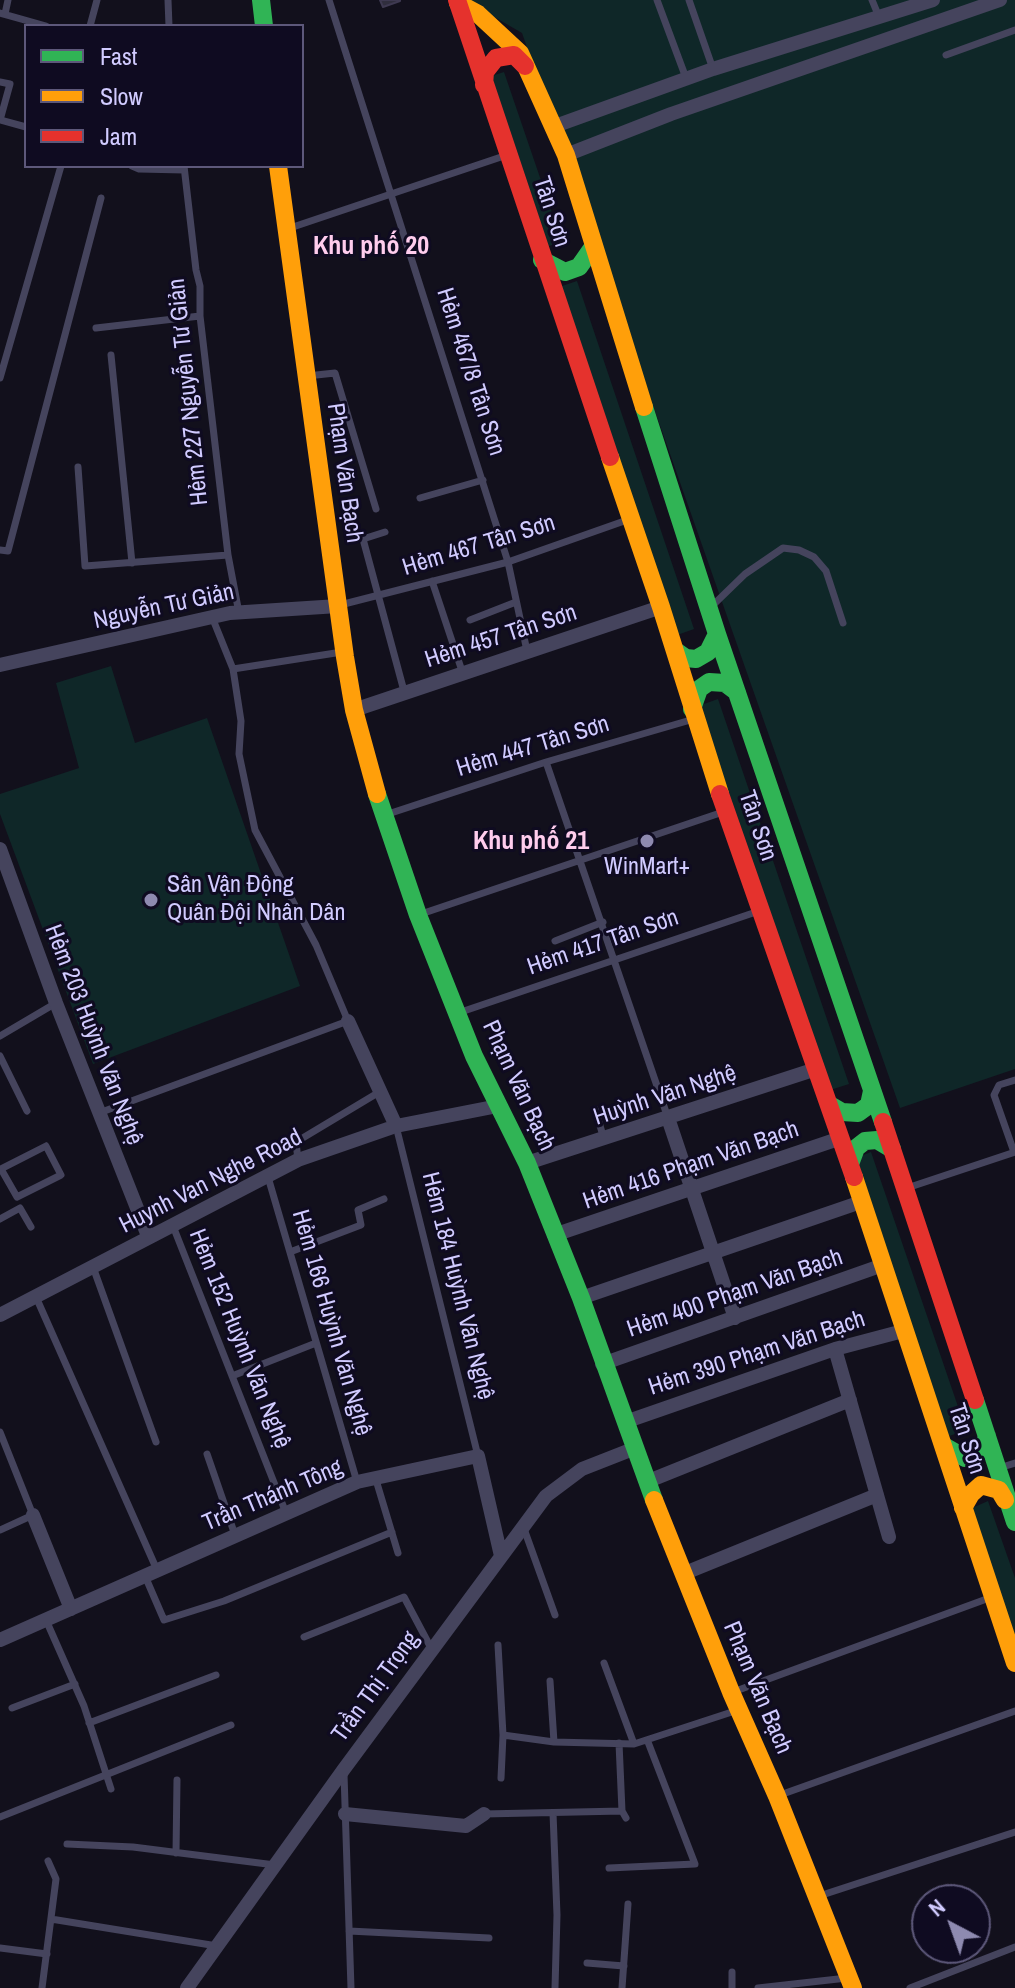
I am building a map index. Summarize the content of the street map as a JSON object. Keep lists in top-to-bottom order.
{
  "streets": {
    "street": [
      "Tân Sơn",
      "Phạm Văn Bạch",
      "Nguyễn Tư Giản",
      "Hẻm 457 Tân Sơn",
      "Hẻm 203 Huỳnh Văn Nghệ",
      "Huỳnh Văn Nghệ",
      "Hẻm 416 Phạm Văn Bạch",
      "Huynh Van Nghe Road",
      "Hẻm 400 Phạm Văn Bạch",
      "Hẻm 390 Phạm Văn Bạch",
      "Trần Thánh Tông",
      "Trần Thị Trọng"
    ],
    "lane": [
      "Hẻm 467/8 Tân Sơn",
      "Hẻm 227 Nguyễn Tư Giản",
      "Hẻm 467 Tân Sơn",
      "Hẻm 447 Tân Sơn",
      "Hẻm 417 Tân Sơn",
      "Hẻm 184 Huỳnh Văn Nghệ",
      "Hẻm 166 Huỳnh Văn Nghệ",
      "Hẻm 152 Huỳnh Văn Nghệ"
    ]
  },
  "crossings": [
    ["Tân Sơn", "Hẻm 467 Tân Sơn"],
    ["Tân Sơn", "Hẻm 457 Tân Sơn"],
    ["Tân Sơn", "Hẻm 447 Tân Sơn"],
    ["Tân Sơn", "Hẻm 417 Tân Sơn"],
    ["Tân Sơn", "Huỳnh Văn Nghệ"],
    ["Tân Sơn", "Hẻm 416 Phạm Văn Bạch"],
    ["Tân Sơn", "Hẻm 400 Phạm Văn Bạch"],
    ["Tân Sơn", "Hẻm 390 Phạm Văn Bạch"],
    ["Hẻm 467/8 Tân Sơn", "Hẻm 467 Tân Sơn"],
    ["Hẻm 467/8 Tân Sơn", "Hẻm 457 Tân Sơn"],
    ["Hẻm 227 Nguyễn Tư Giản", "Nguyễn Tư Giản"],
    ["Phạm Văn Bạch", "Hẻm 467 Tân Sơn"],
    ["Phạm Văn Bạch", "Nguyễn Tư Giản"],
    ["Phạm Văn Bạch", "Hẻm 457 Tân Sơn"],
    ["Phạm Văn Bạch", "Hẻm 447 Tân Sơn"],
    ["Phạm Văn Bạch", "Hẻm 417 Tân Sơn"],
    ["Phạm Văn Bạch", "Huỳnh Văn Nghệ"],
    ["Phạm Văn Bạch", "Hẻm 416 Phạm Văn Bạch"],
    ["Phạm Văn Bạch", "Huynh Van Nghe Road"],
    ["Phạm Văn Bạch", "Hẻm 400 Phạm Văn Bạch"],
    ["Phạm Văn Bạch", "Hẻm 390 Phạm Văn Bạch"],
    ["Phạm Văn Bạch", "Trần Thị Trọng"],
    ["Hẻm 467 Tân Sơn", "Nguyễn Tư Giản"],
    ["Hẻm 203 Huỳnh Văn Nghệ", "Huynh Van Nghe Road"],
    ["Huynh Van Nghe Road", "Hẻm 184 Huỳnh Văn Nghệ"],
    ["Huynh Van Nghe Road", "Hẻm 166 Huỳnh Văn Nghệ"],
    ["Huynh Van Nghe Road", "Hẻm 152 Huỳnh Văn Nghệ"],
    ["Hẻm 184 Huỳnh Văn Nghệ", "Trần Thánh Tông"],
    ["Hẻm 166 Huỳnh Văn Nghệ", "Trần Thánh Tông"],
    ["Hẻm 152 Huỳnh Văn Nghệ", "Trần Thánh Tông"]
  ],
  "districts": ["Khu phố 20", "Khu phố 21"],
  "places": ["WinMart+", "Sân Vận Động Quân Đội Nhân Dân"],
  "legend": ["Fast", "Slow", "Jam"],
  "north": "top left"
}
